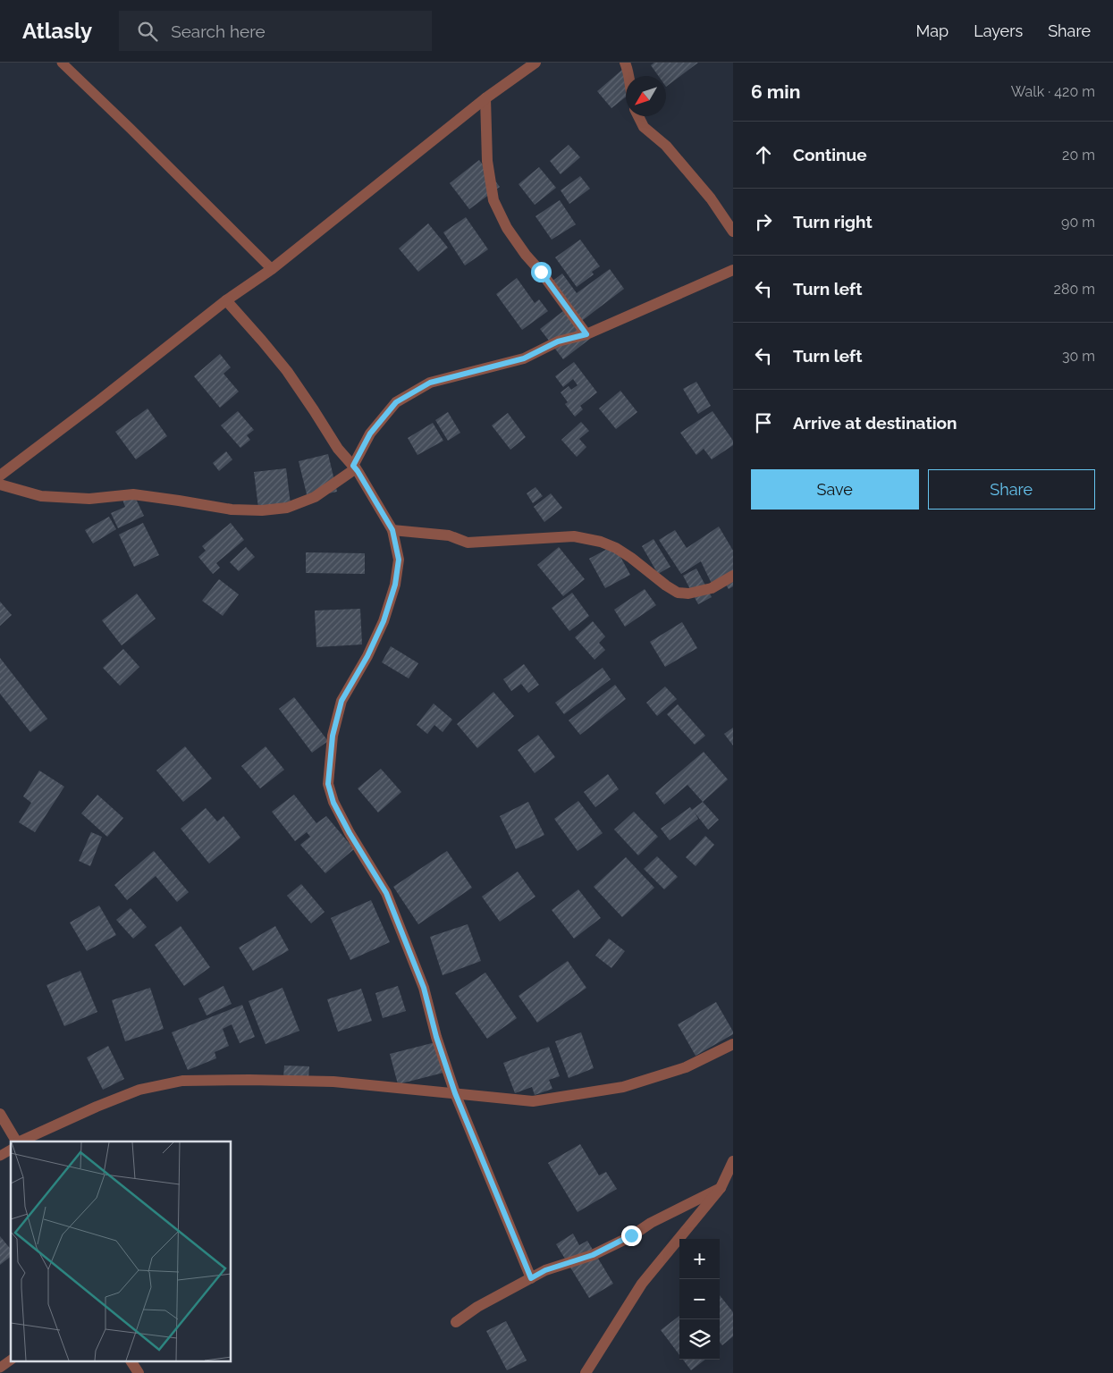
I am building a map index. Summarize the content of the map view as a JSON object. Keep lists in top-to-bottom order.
{
  "north": "bottom left",
  "page": {
    "header": "Atlasly",
    "search": "Search here",
    "nav": ["Map", "Layers", "Share"],
    "heading": ["6 min", "Walk · 420 m"],
    "list": [
      ["Continue", "20 m"],
      ["Turn right", "90 m"],
      ["Turn left", "280 m"],
      ["Turn left", "30 m"],
      "Arrive at destination"
    ],
    "buttons": ["Save", "Share"],
    "map_buttons": ["+", "−"]
  }
}
